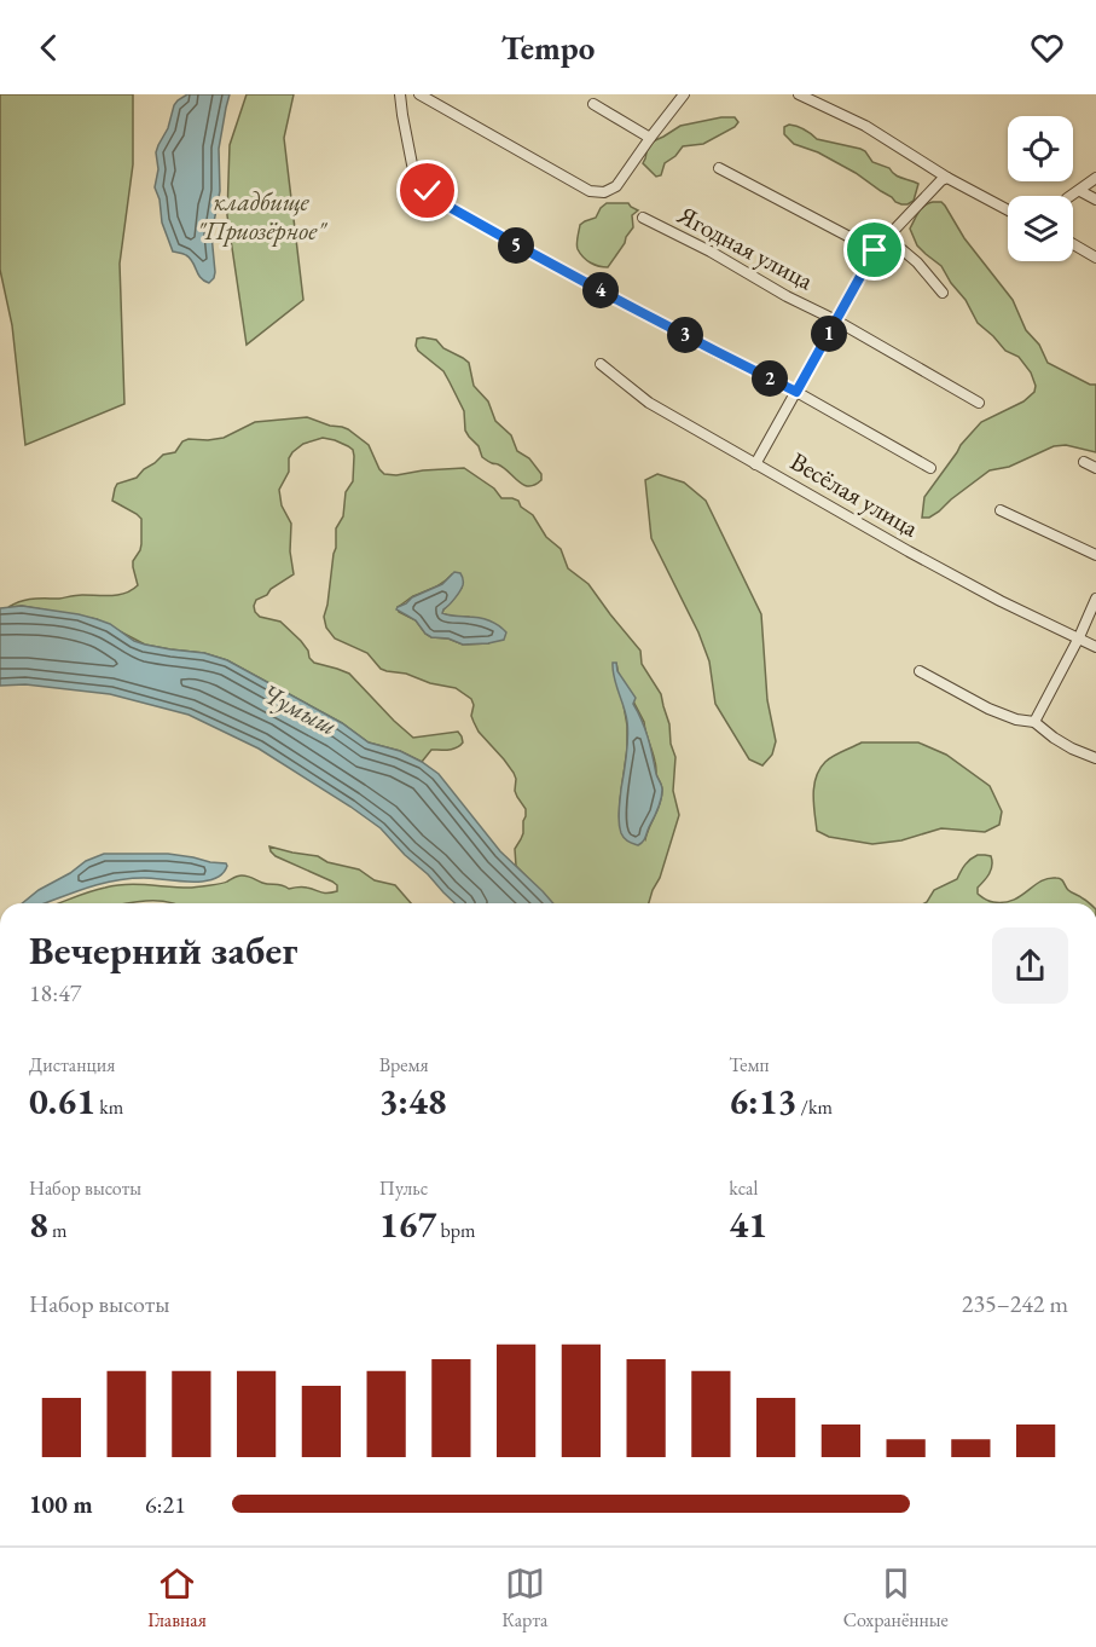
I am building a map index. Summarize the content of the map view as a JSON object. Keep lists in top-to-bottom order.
{
  "streets": {
    "street": ["Ягодная улица", "Весёлая улица"]
  },
  "water": ["Чумыш"],
  "parks": ["кладбище \"Приозёрное\""],
  "page": {
    "header": "Tempo",
    "pins": [
      "5",
      "4",
      "1",
      "3",
      "2"
    ],
    "heading": ["Вечерний забег", "18:47"],
    "stats": [
      ["Дистанция", "0.61 km"],
      ["Время", "3:48"],
      ["Темп", "6:13 /km"],
      ["Набор высоты", "8 m"],
      ["Пульс", "167 bpm"],
      ["kcal", "41"]
    ],
    "chart": ["Набор высоты", "235–242 m"],
    "list": [
      {
        "name": "100 m",
        "note": "6:21"
      }
    ],
    "tabs": ["Главная", "Карта", "Сохранённые"]
  }
}
